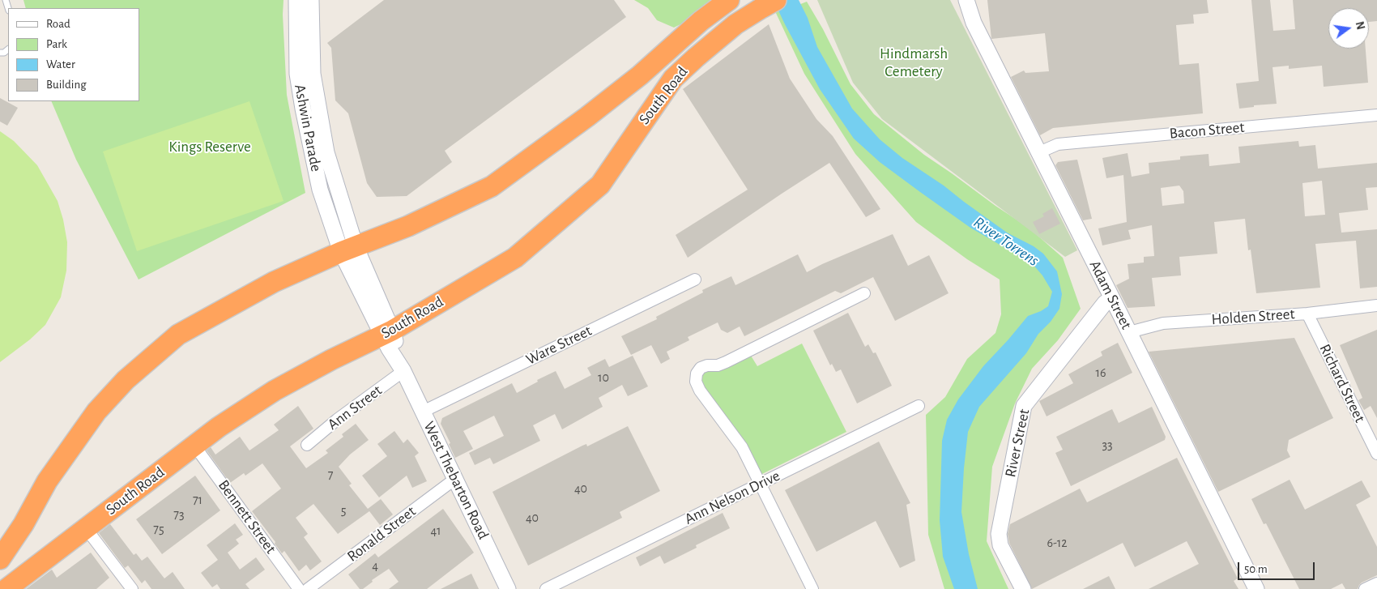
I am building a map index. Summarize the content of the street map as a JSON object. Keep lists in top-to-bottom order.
{
  "streets": {
    "highway": ["South Road"],
    "street": [
      "Ashwin Parade",
      "Bacon Street",
      "Adam Street",
      "Holden Street",
      "Ware Street",
      "Richard Street",
      "Ann Street",
      "River Street",
      "West Thebarton Road",
      "Ann Nelson Drive",
      "Bennett Street",
      "Ronald Street"
    ]
  },
  "crossings": [
    ["South Road", "Ashwin Parade"],
    ["South Road", "West Thebarton Road"],
    ["South Road", "Bennett Street"],
    ["Ashwin Parade", "West Thebarton Road"],
    ["Bacon Street", "Adam Street"],
    ["Adam Street", "Holden Street"],
    ["Adam Street", "River Street"],
    ["Holden Street", "Richard Street"],
    ["Ware Street", "West Thebarton Road"],
    ["Ann Street", "West Thebarton Road"],
    ["West Thebarton Road", "Ronald Street"]
  ],
  "water": ["River Torrens"],
  "parks": ["Hindmarsh Cemetery", "Kings Reserve"],
  "house_numbers": [
    "16",
    "10",
    "33",
    "7",
    "40",
    "71",
    "5",
    "73",
    "40",
    "75",
    "41",
    "6-12",
    "4"
  ],
  "legend": [
    "Road",
    "Park",
    "Water",
    "Building"
  ],
  "scale_bar": "50 m",
  "north": "right"
}
